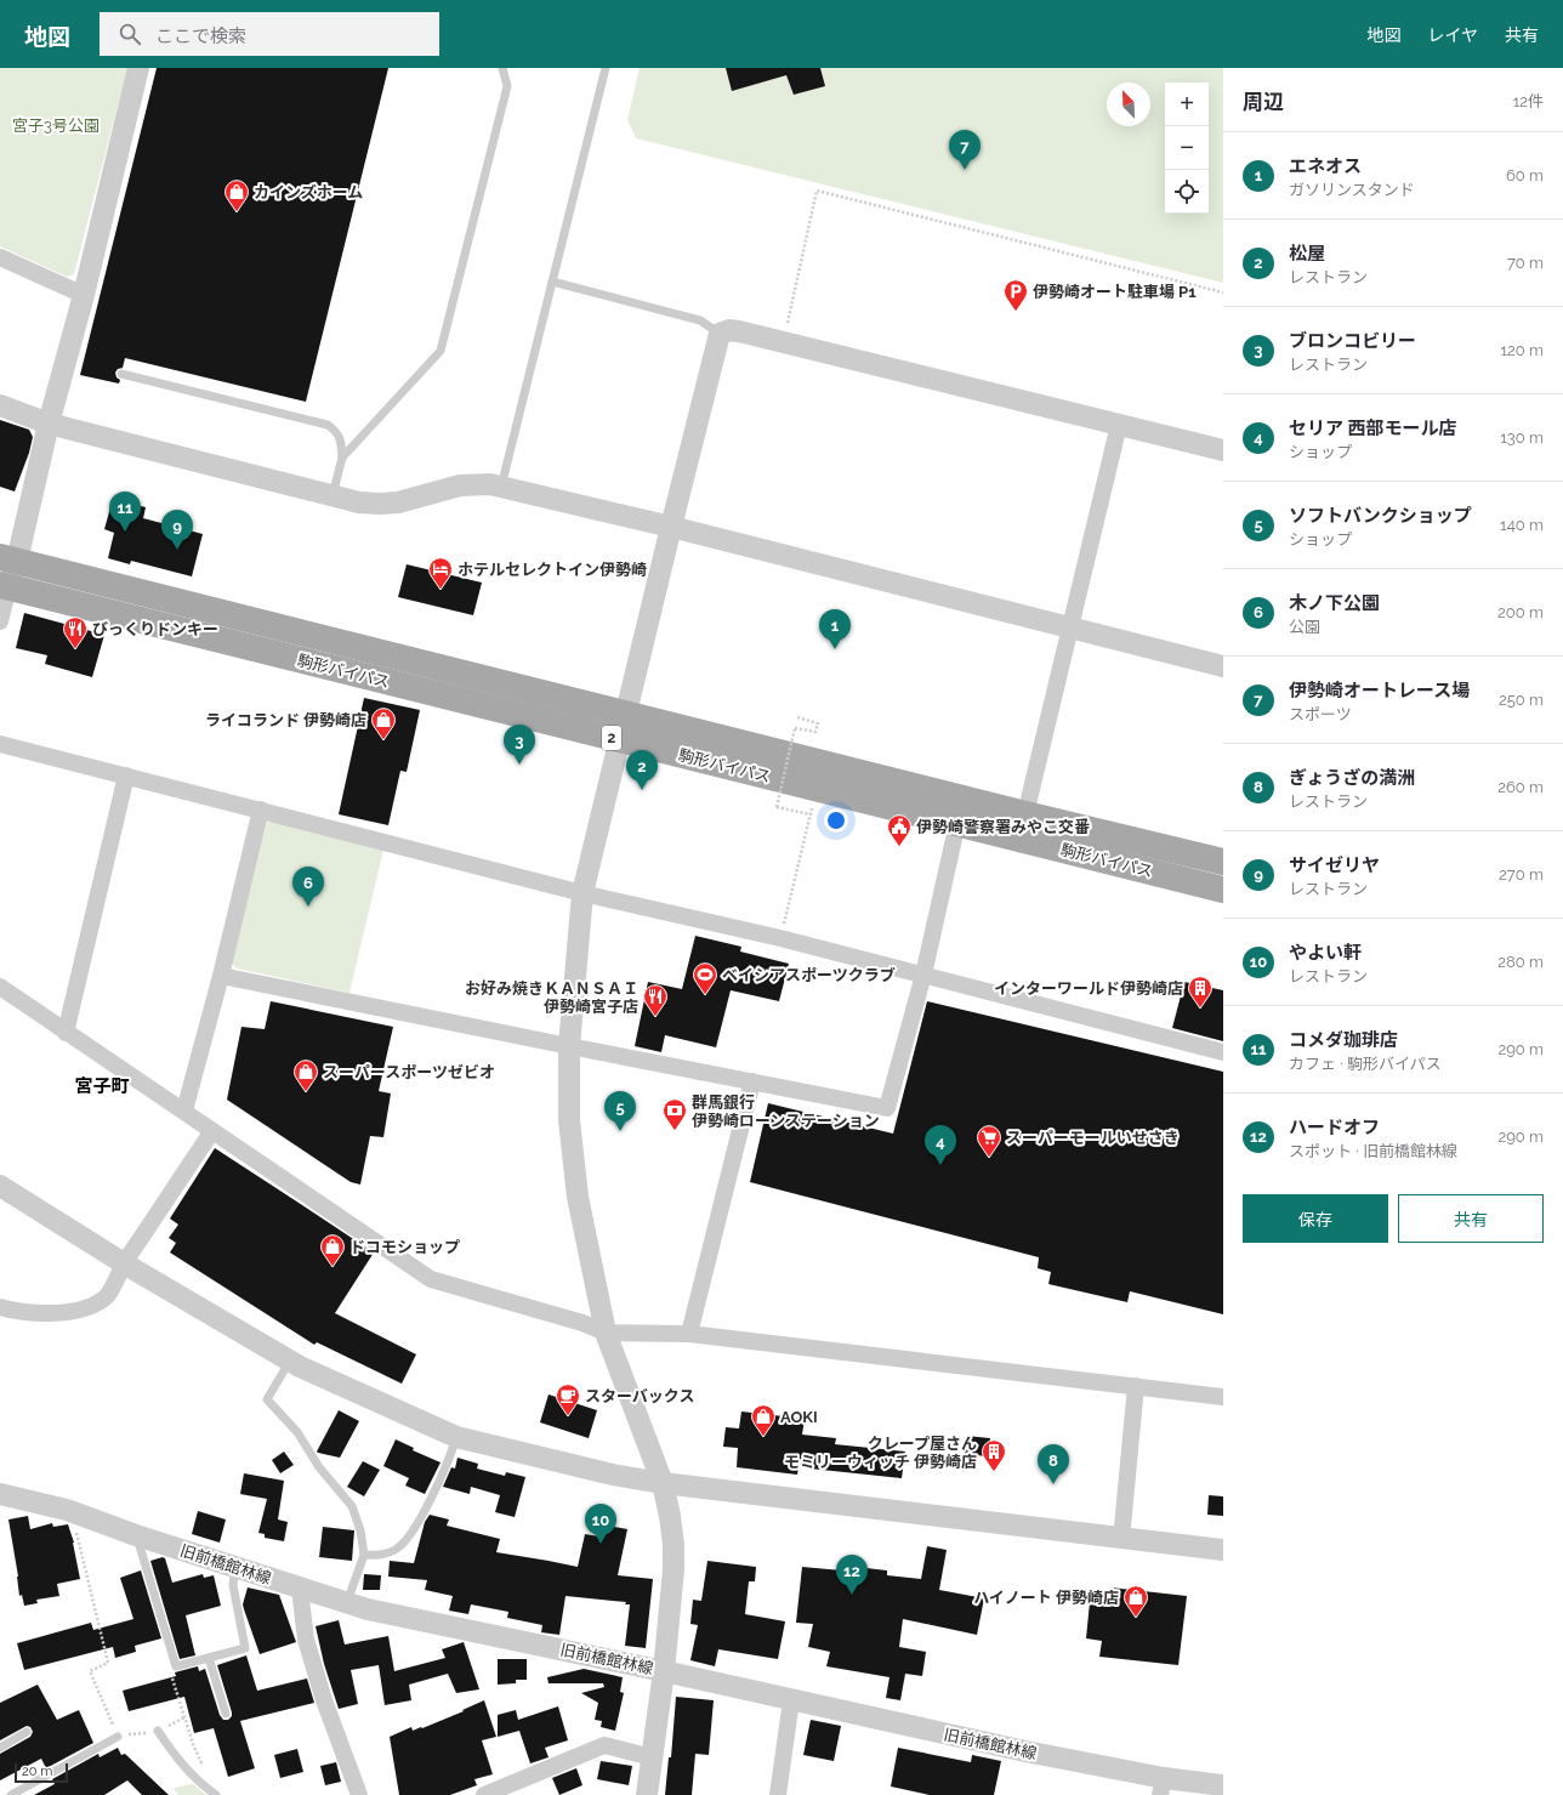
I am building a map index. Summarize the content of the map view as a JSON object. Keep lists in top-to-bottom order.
{
  "streets": {
    "main road": ["駒形バイパス", "2"],
    "street": ["旧前橋館林線"]
  },
  "districts": ["宮子町"],
  "parks": ["宮子3号公園"],
  "places": {
    "shop": [
      "カインズホーム",
      "ライコランド 伊勢崎店",
      "スーパースポーツゼビオ",
      "ドコモショップ",
      "AOKI",
      "ハイノート 伊勢崎店"
    ],
    "parking": ["伊勢崎オート駐車場 P1"],
    "hotel": ["ホテルセレクトイン伊勢崎"],
    "restaurant": ["びっくりドンキー", "お好み焼きＫＡＮＳＡＩ 伊勢崎宮子店"],
    "public building": ["伊勢崎警察署みやこ交番"],
    "sports": ["ベイシアスポーツクラブ"],
    "building": ["インターワールド伊勢崎店", "クレープ屋さん モミリーウィッチ 伊勢崎店"],
    "bank": ["群馬銀行 伊勢崎ローンステーション"],
    "supermarket": ["スーパーモールいせさき"],
    "cafe": ["スターバックス"]
  },
  "scale_bar": "20 m",
  "north": "top left",
  "page": {
    "header": "地図",
    "search": "ここで検索",
    "nav": ["地図", "レイヤ", "共有"],
    "heading": ["周辺", "12件"],
    "map_buttons": ["+", "−"],
    "pins": [
      "7",
      "11",
      "9",
      "1",
      "3",
      "2",
      "6",
      "5",
      "4",
      "8",
      "10",
      "12"
    ],
    "list": [
      {
        "mark": "1",
        "name": "エネオス",
        "note": "ガソリンスタンド",
        "value": "60 m"
      },
      {
        "mark": "2",
        "name": "松屋",
        "note": "レストラン",
        "value": "70 m"
      },
      {
        "mark": "3",
        "name": "ブロンコビリー",
        "note": "レストラン",
        "value": "120 m"
      },
      {
        "mark": "4",
        "name": "セリア 西部モール店",
        "note": "ショップ",
        "value": "130 m"
      },
      {
        "mark": "5",
        "name": "ソフトバンクショップ",
        "note": "ショップ",
        "value": "140 m"
      },
      {
        "mark": "6",
        "name": "木ノ下公園",
        "note": "公園",
        "value": "200 m"
      },
      {
        "mark": "7",
        "name": "伊勢崎オートレース場",
        "note": "スポーツ",
        "value": "250 m"
      },
      {
        "mark": "8",
        "name": "ぎょうざの満洲",
        "note": "レストラン",
        "value": "260 m"
      },
      {
        "mark": "9",
        "name": "サイゼリヤ",
        "note": "レストラン",
        "value": "270 m"
      },
      {
        "mark": "10",
        "name": "やよい軒",
        "note": "レストラン",
        "value": "280 m"
      },
      {
        "mark": "11",
        "name": "コメダ珈琲店",
        "note": "カフェ · 駒形バイパス",
        "value": "290 m"
      },
      {
        "mark": "12",
        "name": "ハードオフ",
        "note": "スポット · 旧前橋館林線",
        "value": "290 m"
      }
    ],
    "buttons": ["保存", "共有"],
    "scale": "20 m"
  }
}
